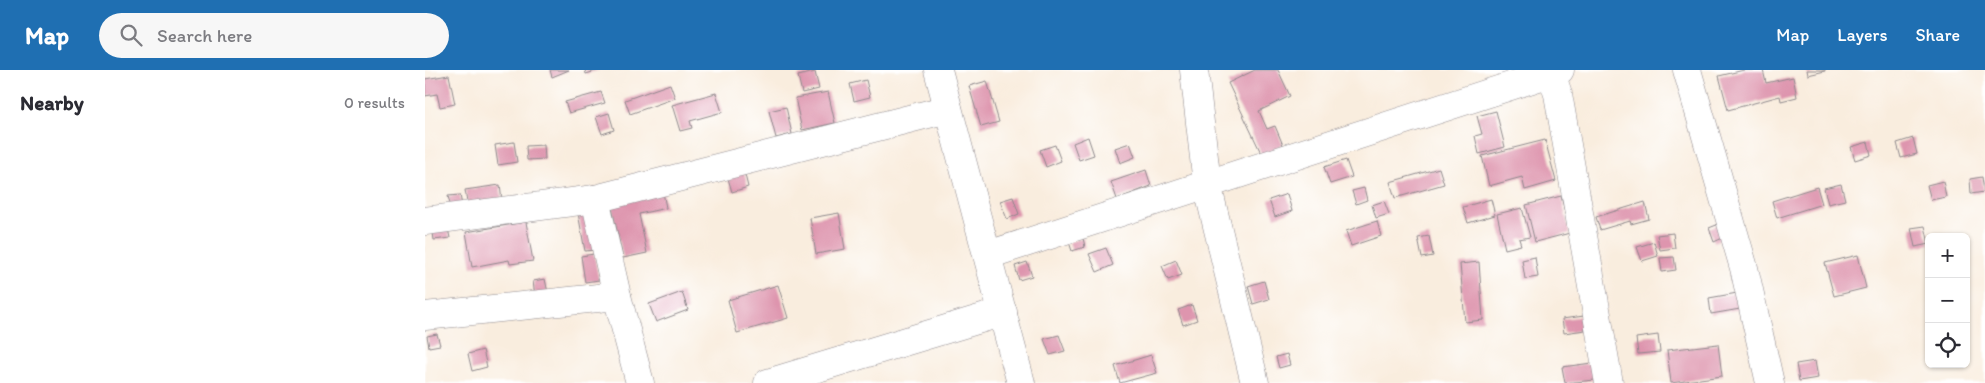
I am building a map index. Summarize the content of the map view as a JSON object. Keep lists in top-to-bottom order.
{
  "page": {
    "header": "Map",
    "search": "Search here",
    "nav": ["Map", "Layers", "Share"],
    "heading": ["Nearby", "0 results"],
    "map_buttons": ["+", "−"]
  }
}
